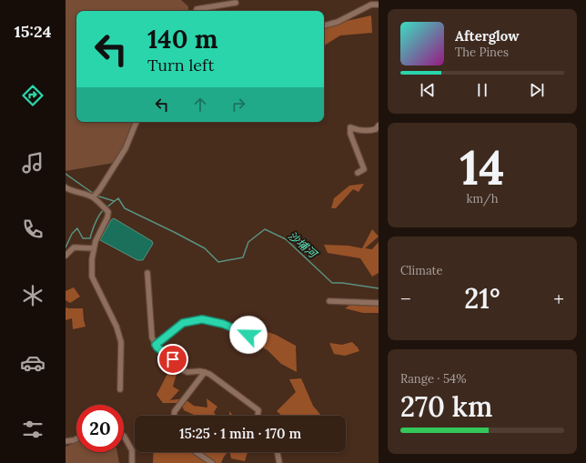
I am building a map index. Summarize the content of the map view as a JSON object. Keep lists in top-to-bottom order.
{
  "water": ["沙埔河"],
  "page": {
    "tabs": "15:24",
    "turn": ["140 m", "Turn left"],
    "song": ["Afterglow", "The Pines"],
    "tile": [
      ["14", "km/h"],
      "Climate",
      ["Range · 54%", "270 km"]
    ],
    "heat": ["−", "21°", "+"],
    "limit": "20",
    "trip": "15:25 · 1 min · 170 m"
  }
}
